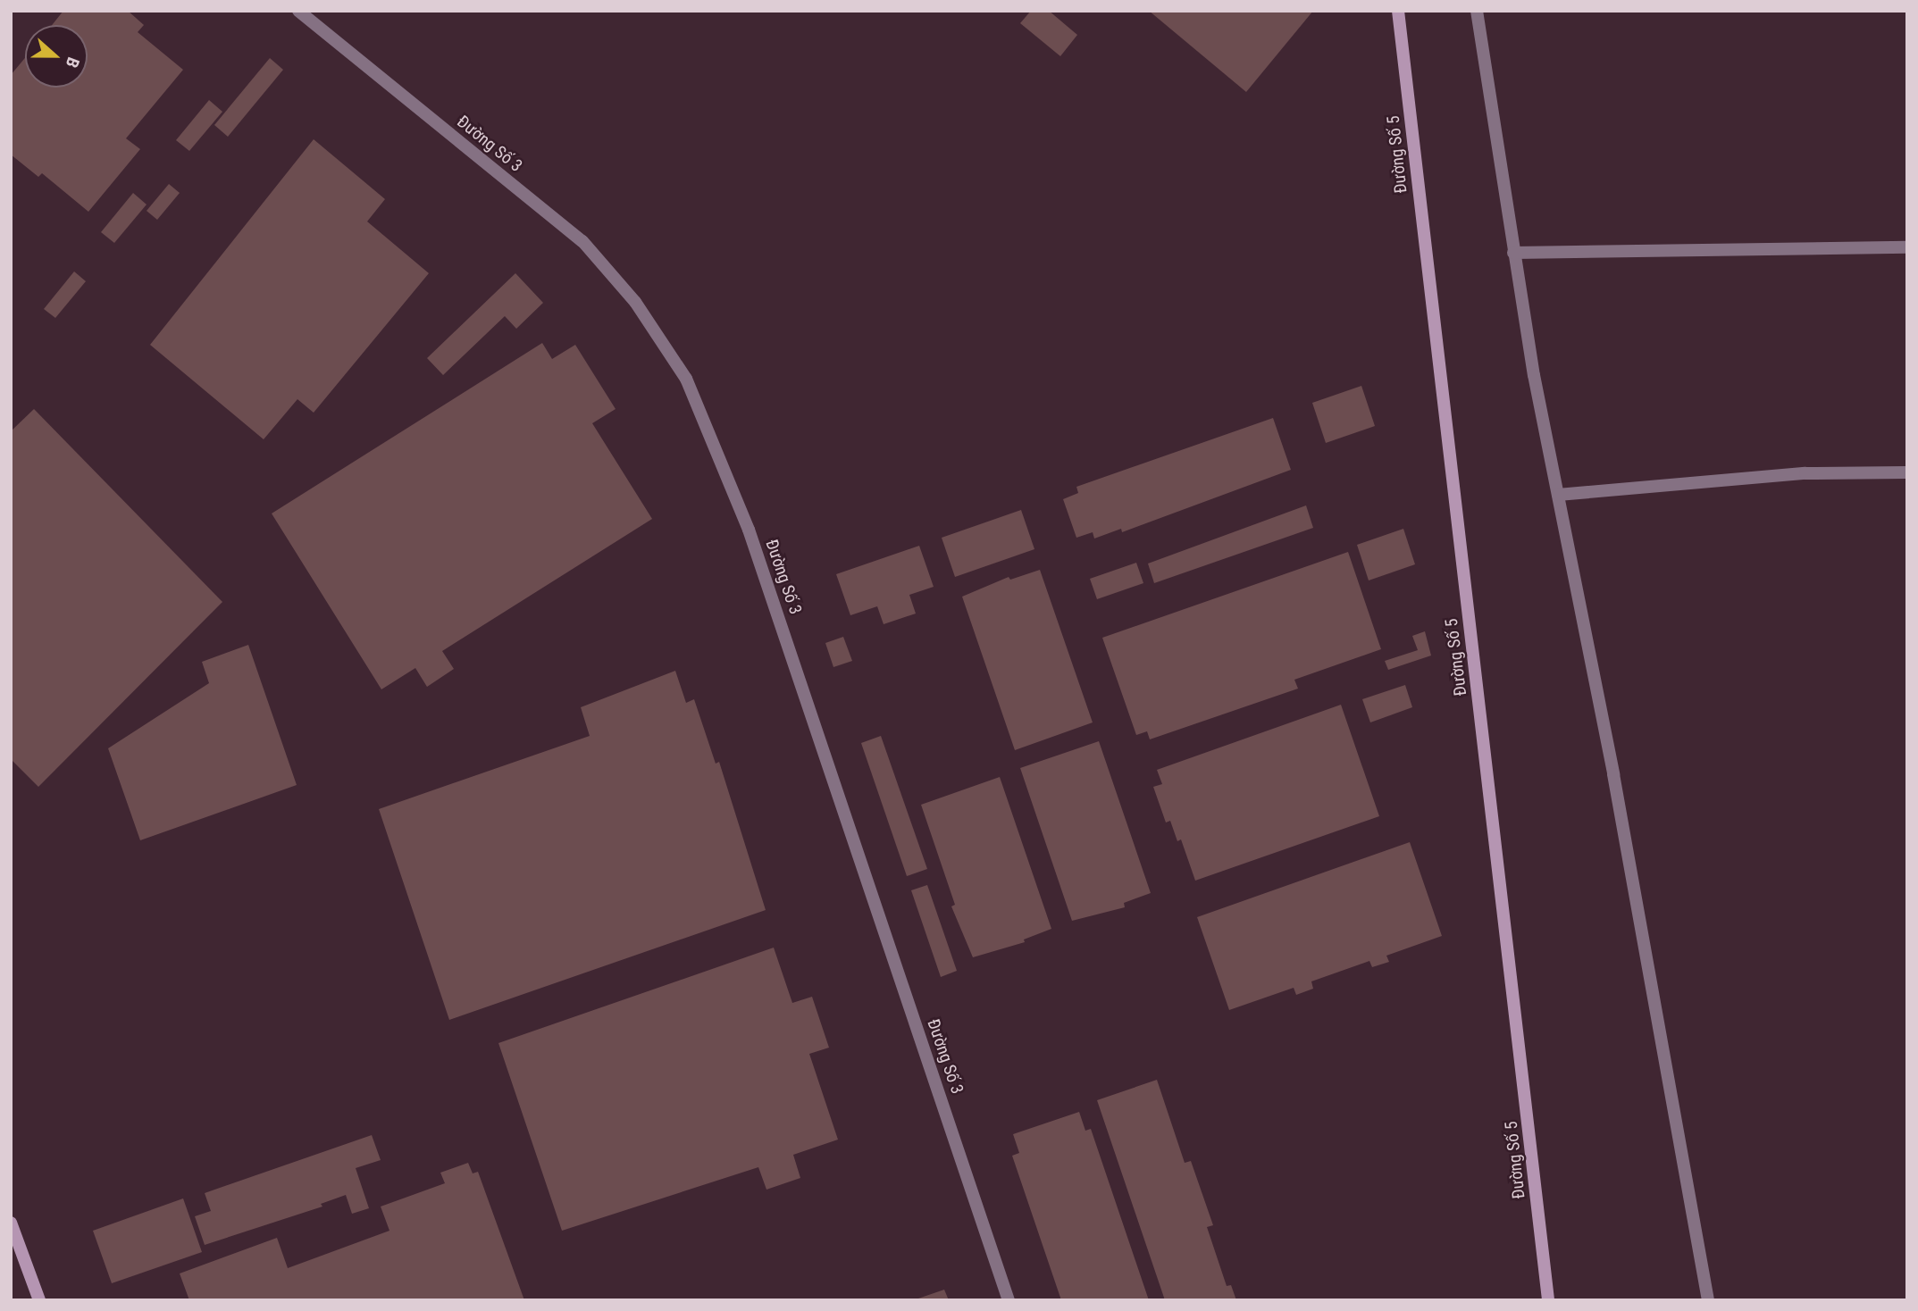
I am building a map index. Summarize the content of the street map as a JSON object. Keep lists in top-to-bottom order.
{
  "streets": {
    "street": ["Đường Số 3", "Đường Số 5"]
  },
  "north": "right"
}
